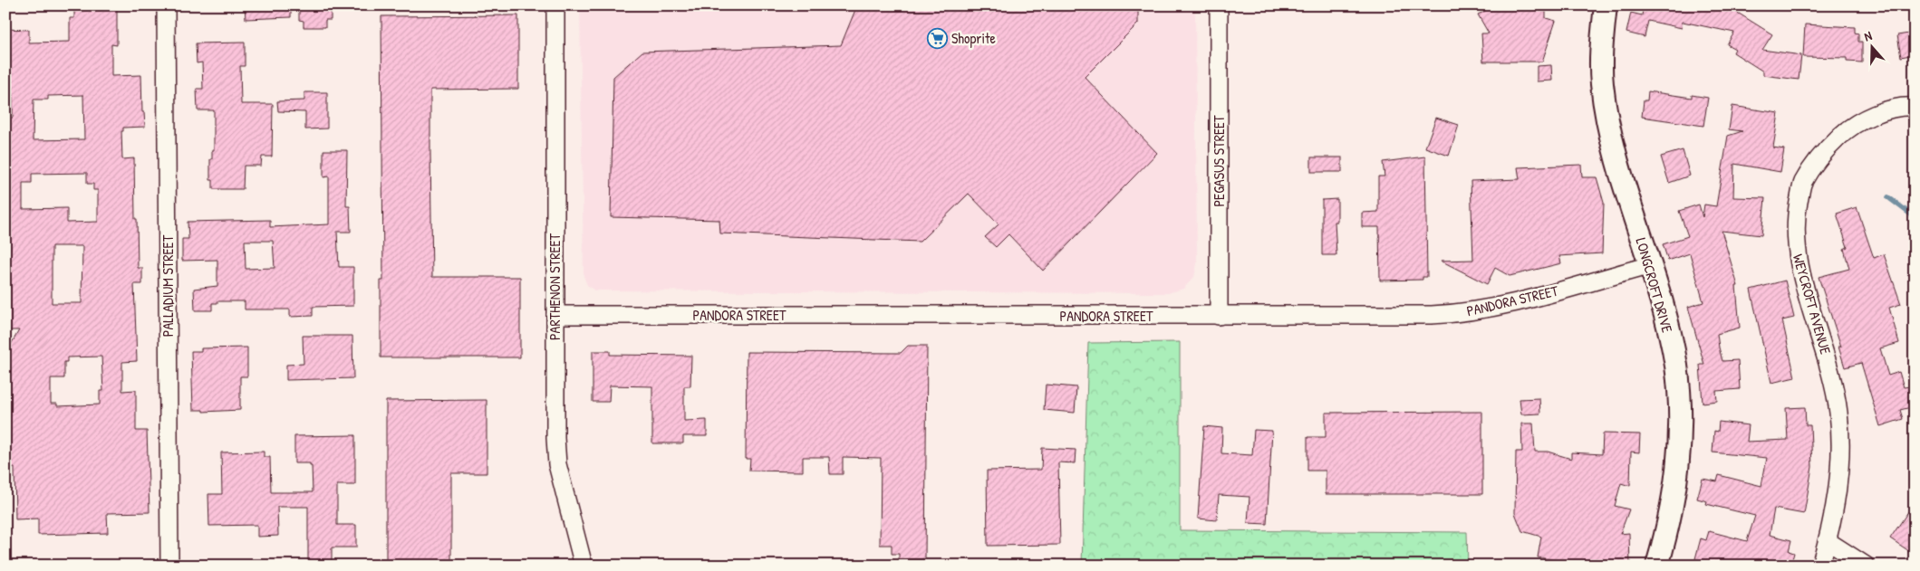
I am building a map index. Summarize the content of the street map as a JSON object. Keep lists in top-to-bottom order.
{
  "streets": {
    "street": [
      "PEGASUS STREET",
      "LONGCROFT DRIVE",
      "PALLADIUM STREET",
      "PARTHENON STREET",
      "PANDORA STREET",
      "WEYCROFT AVENUE"
    ]
  },
  "crossings": [
    ["PEGASUS STREET", "PANDORA STREET"],
    ["LONGCROFT DRIVE", "PANDORA STREET"],
    ["PARTHENON STREET", "PANDORA STREET"]
  ],
  "places": {
    "supermarket": ["Shoprite"]
  },
  "north": "top"
}
